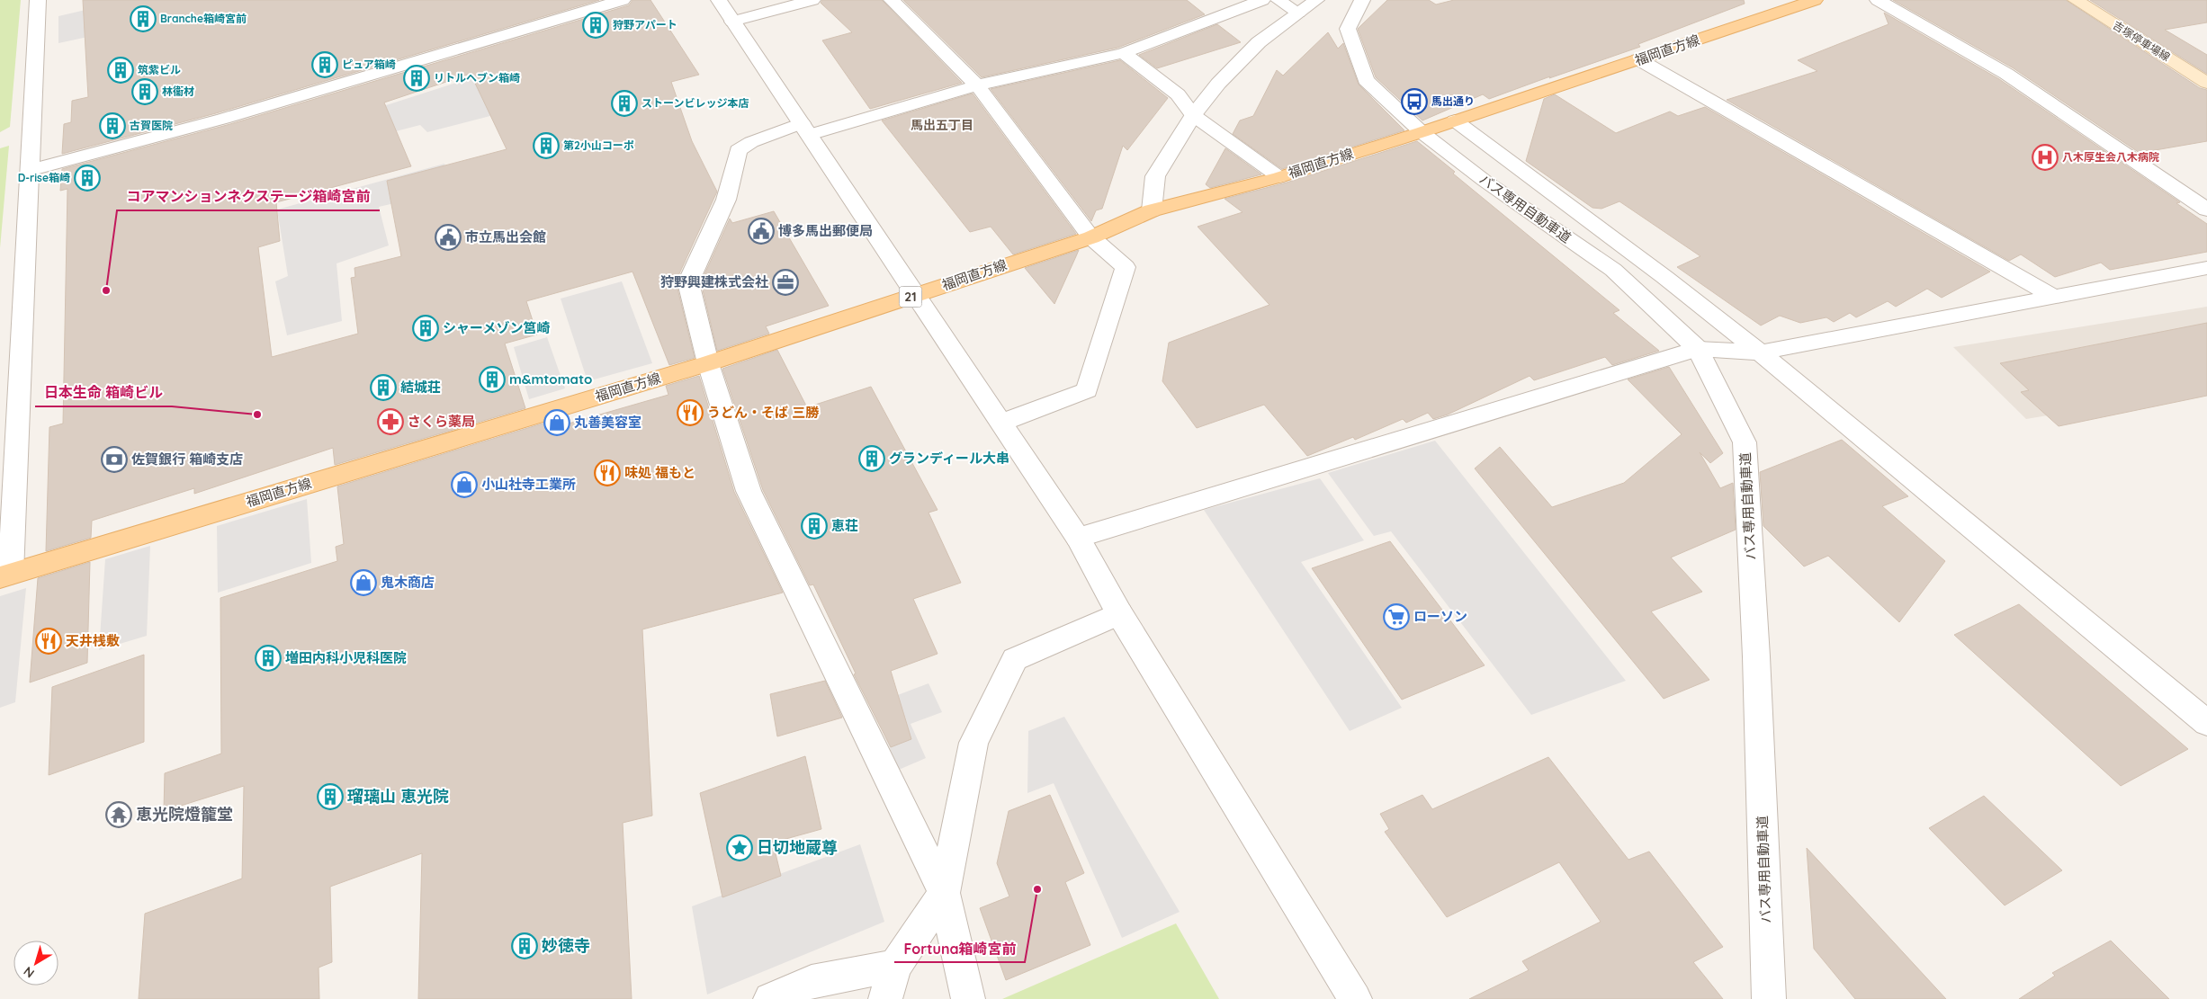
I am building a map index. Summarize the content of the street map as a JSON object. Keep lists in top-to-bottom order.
{
  "streets": {
    "main road": ["吉塚停車場線", "福岡直方線", "21"],
    "street": ["バス専用自動車道"]
  },
  "crossings": [
    ["福岡直方線", "バス専用自動車道"]
  ],
  "districts": ["馬出五丁目"],
  "places": {
    "building": [
      "Branche箱崎宮前",
      "狩野アパート",
      "ピュア箱崎",
      "筑紫ビル",
      "リトルヘブン箱崎",
      "林衞材",
      "ストーンビレッジ本店",
      "古賀医院",
      "第2小山コーポ",
      "D-rise箱崎",
      "シャーメゾン筥崎",
      "m&mtomato",
      "結城荘",
      "グランディール大串",
      "恵荘",
      "増田内科小児科医院",
      "瑠璃山 恵光院",
      "妙徳寺"
    ],
    "bus stop": ["馬出通り"],
    "hospital": ["八木厚生会八木病院"],
    "public building": ["博多馬出郵便局", "市立馬出会館"],
    "office": ["狩野興建株式会社"],
    "other": ["コアマンションネクステージ箱崎宮前", "日本生命 箱崎ビル", "Fortuna箱崎宮前"],
    "restaurant": ["うどん・そば 三勝", "味処 福もと", "天井桟敷"],
    "pharmacy": ["さくら薬局"],
    "shop": ["丸善美容室", "小山社寺工業所", "鬼木商店"],
    "bank": ["佐賀銀行 箱崎支店"],
    "supermarket": ["ローソン"],
    "temple": ["恵光院燈籠堂"],
    "place": ["日切地蔵尊"]
  },
  "north": "bottom left"
}
